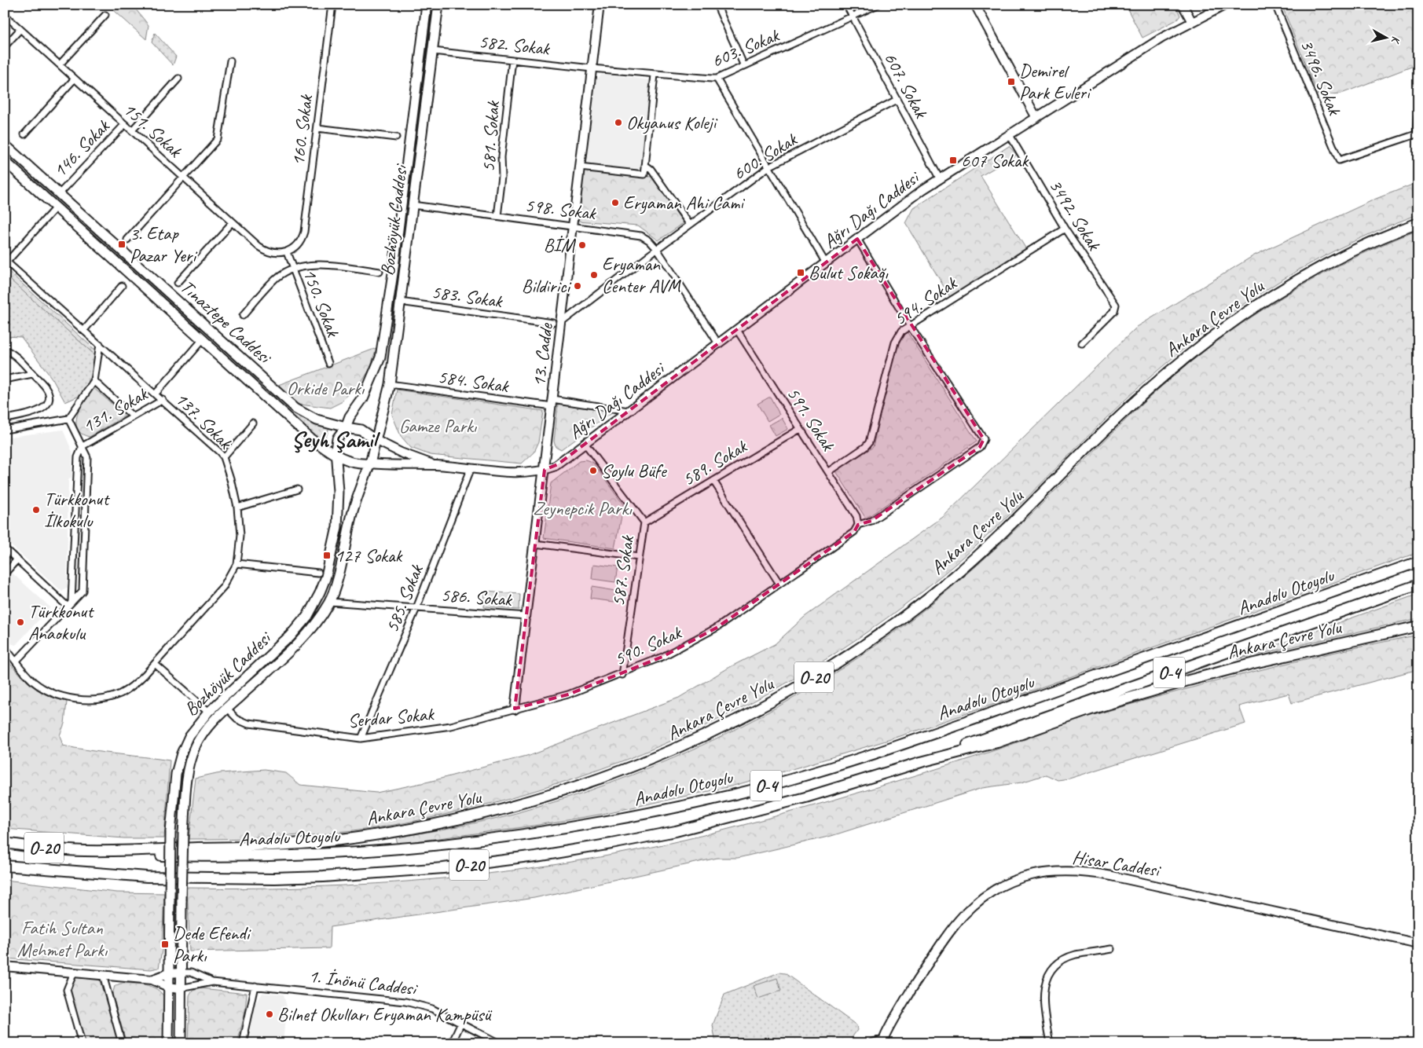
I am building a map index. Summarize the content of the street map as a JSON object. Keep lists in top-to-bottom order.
{
  "streets": {
    "highway": [
      "Ankara Çevre Yolu",
      "Anadolu Otoyolu",
      "O-4",
      "O-20"
    ],
    "main road": ["Bozhöyük Caddesi", "Tınaztepe Caddesi"],
    "street": [
      "582. Sokak",
      "603. Sokak",
      "3496. Sokak",
      "607. Sokak",
      "151. Sokak",
      "160. Sokak",
      "581. Sokak",
      "146. Sokak",
      "600. Sokak",
      "598. Sokak",
      "Ağrı Dağı Caddesi",
      "3492. Sokak",
      "583. Sokak",
      "594. Sokak",
      "150. Sokak",
      "13. Cadde",
      "584. Sokak",
      "131. Sokak",
      "591. Sokak",
      "137. Sokak",
      "589. Sokak",
      "587. Sokak",
      "586. Sokak",
      "585. Sokak",
      "590. Sokak",
      "Serdar Sokak",
      "Hisar Caddesi",
      "1. İnönü Caddesi"
    ]
  },
  "crossings": [
    ["582. Sokak", "603. Sokak"],
    ["582. Sokak", "581. Sokak"],
    ["582. Sokak", "Bozhöyük Caddesi"],
    ["582. Sokak", "13. Cadde"],
    ["603. Sokak", "607. Sokak"],
    ["603. Sokak", "13. Cadde"],
    ["607. Sokak", "600. Sokak"],
    ["607. Sokak", "Ağrı Dağı Caddesi"],
    ["151. Sokak", "160. Sokak"],
    ["151. Sokak", "146. Sokak"],
    ["151. Sokak", "150. Sokak"],
    ["160. Sokak", "150. Sokak"],
    ["581. Sokak", "598. Sokak"],
    ["146. Sokak", "Tınaztepe Caddesi"],
    ["600. Sokak", "598. Sokak"],
    ["600. Sokak", "13. Cadde"],
    ["598. Sokak", "Ağrı Dağı Caddesi"],
    ["598. Sokak", "Bozhöyük Caddesi"],
    ["598. Sokak", "13. Cadde"],
    ["Ağrı Dağı Caddesi", "3492. Sokak"],
    ["Ağrı Dağı Caddesi", "Bozhöyük Caddesi"],
    ["Ağrı Dağı Caddesi", "Tınaztepe Caddesi"],
    ["Ağrı Dağı Caddesi", "13. Cadde"],
    ["Ağrı Dağı Caddesi", "584. Sokak"],
    ["Ağrı Dağı Caddesi", "591. Sokak"],
    ["Ağrı Dağı Caddesi", "587. Sokak"],
    ["Ağrı Dağı Caddesi", "585. Sokak"],
    ["3492. Sokak", "594. Sokak"],
    ["Bozhöyük Caddesi", "583. Sokak"],
    ["Bozhöyük Caddesi", "Tınaztepe Caddesi"],
    ["Bozhöyük Caddesi", "584. Sokak"],
    ["Bozhöyük Caddesi", "586. Sokak"],
    ["Bozhöyük Caddesi", "Serdar Sokak"],
    ["594. Sokak", "591. Sokak"],
    ["Ankara Çevre Yolu", "Anadolu Otoyolu"],
    ["13. Cadde", "584. Sokak"],
    ["13. Cadde", "586. Sokak"],
    ["13. Cadde", "590. Sokak"],
    ["13. Cadde", "Serdar Sokak"],
    ["131. Sokak", "137. Sokak"],
    ["591. Sokak", "589. Sokak"],
    ["591. Sokak", "590. Sokak"],
    ["589. Sokak", "587. Sokak"],
    ["587. Sokak", "590. Sokak"],
    ["586. Sokak", "585. Sokak"],
    ["585. Sokak", "Serdar Sokak"],
    ["590. Sokak", "Serdar Sokak"]
  ],
  "districts": ["Şeyh Şamil"],
  "parks": [
    "Orkide Parkı",
    "Gamze Parkı",
    "Zeynepcik Parkı",
    "Fatih Sultan Mehmet Parkı"
  ],
  "places": {
    "transit": [
      "Demirel Park Evleri",
      "607 Sokak",
      "3. Etap Pazar Yeri",
      "Bulut Sokağı",
      "127 Sokak",
      "Dede Efendi Parkı"
    ],
    "other": [
      "Okyanus Koleji",
      "Eryaman Ahi Cami",
      "BİM",
      "Eryaman Center AVM",
      "Bildirici",
      "Soylu Büfe",
      "Türkkonut İlkokulu",
      "Türkkonut Anaokulu",
      "Bilnet Okulları Eryaman Kampüsü"
    ]
  },
  "north": "right"
}
